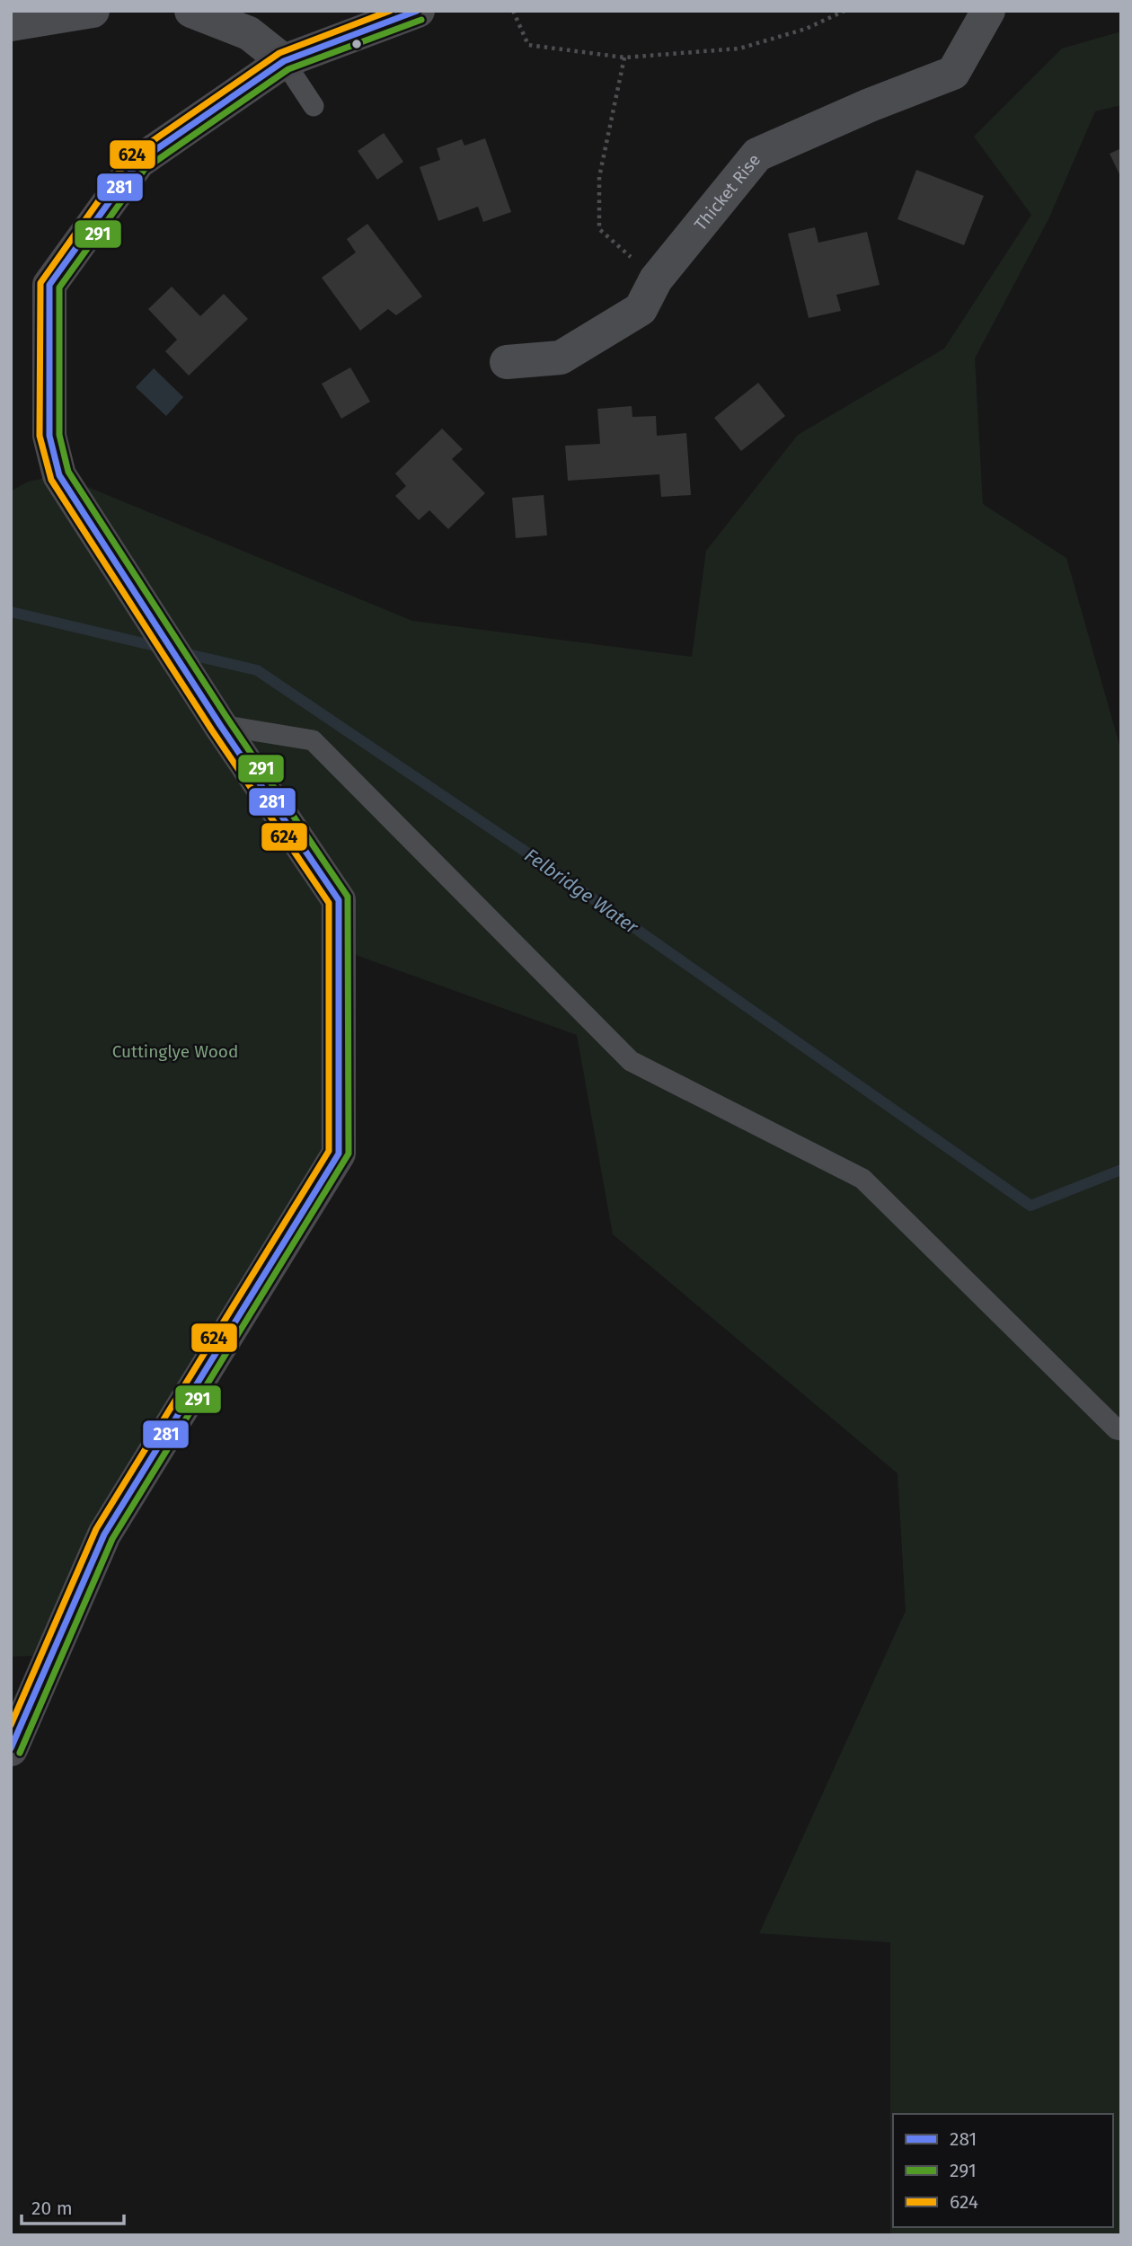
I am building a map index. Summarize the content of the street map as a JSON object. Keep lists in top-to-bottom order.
{
  "streets": {
    "street": ["Thicket Rise"]
  },
  "water": ["Felbridge Water"],
  "parks": ["Cuttinglye Wood"],
  "lines": ["transit line 281", "transit line 624", "transit line 291"],
  "legend": ["281", "291", "624"],
  "scale_bar": "20 m"
}
